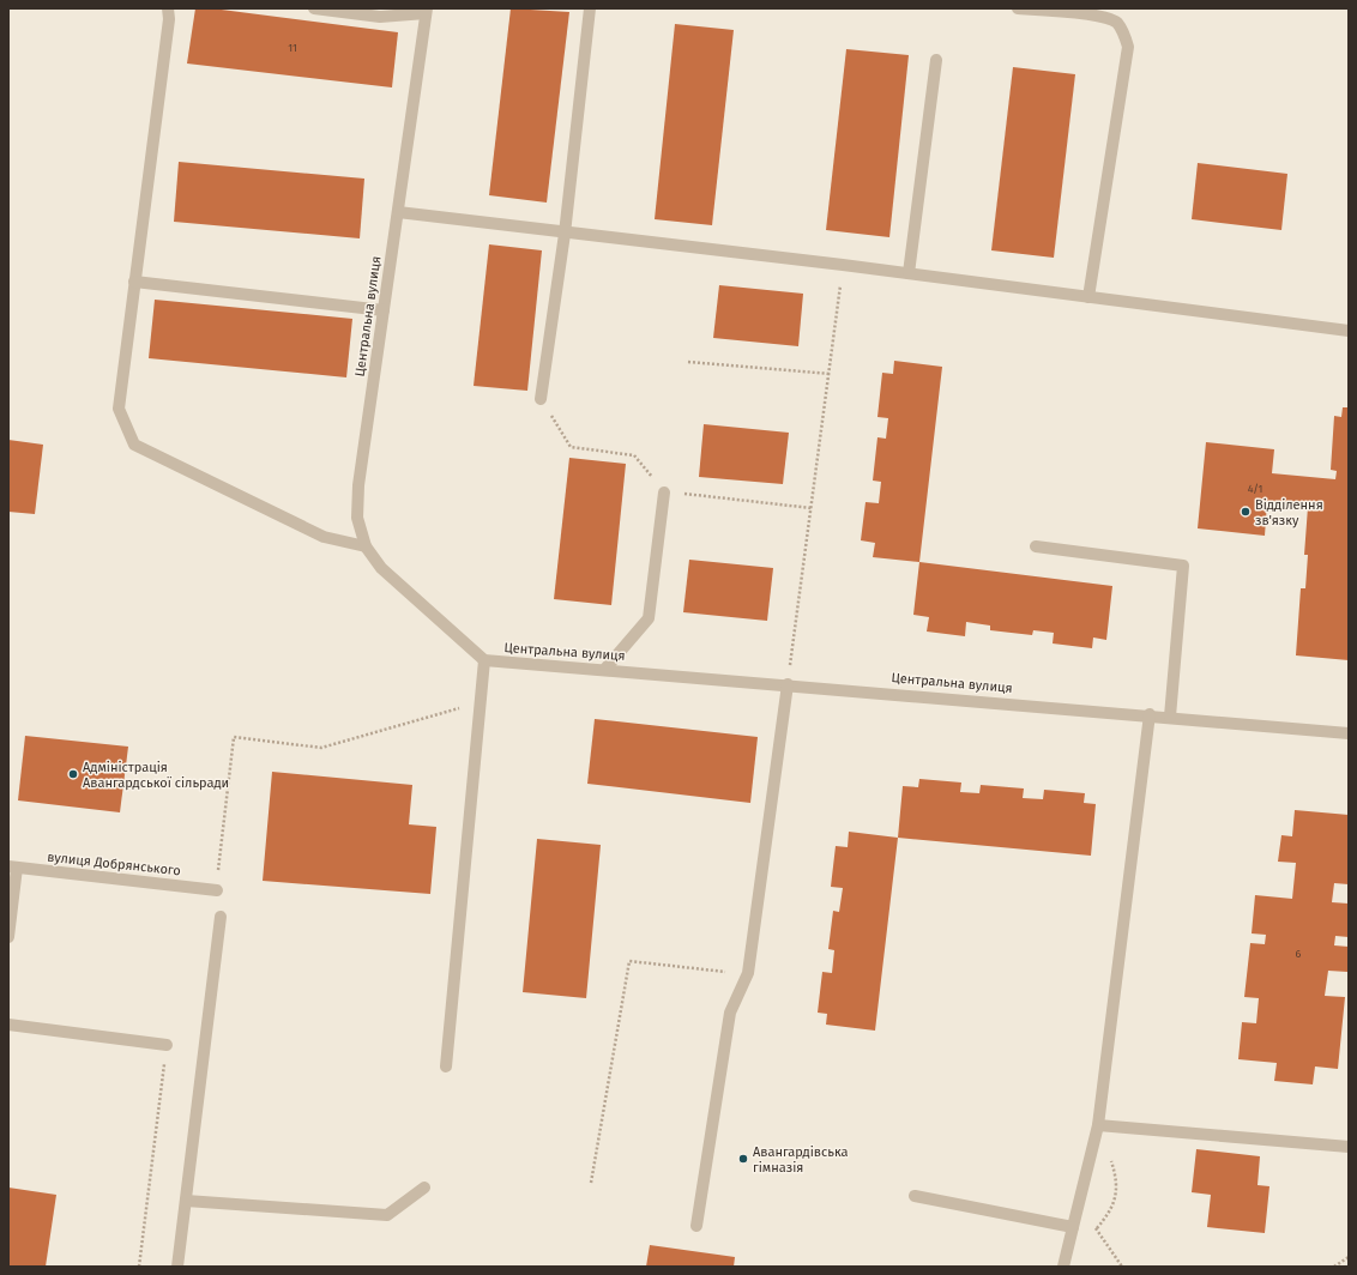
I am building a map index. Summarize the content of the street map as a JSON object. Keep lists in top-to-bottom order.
{
  "streets": {
    "street": ["Центральна вулиця", "вулиця Добрянського"]
  },
  "places": ["Відділення зв'язку", "Адміністрація Авангардської сільради", "Авангардівська гімназія"],
  "house_numbers": ["11", "4/1", "6"]
}
